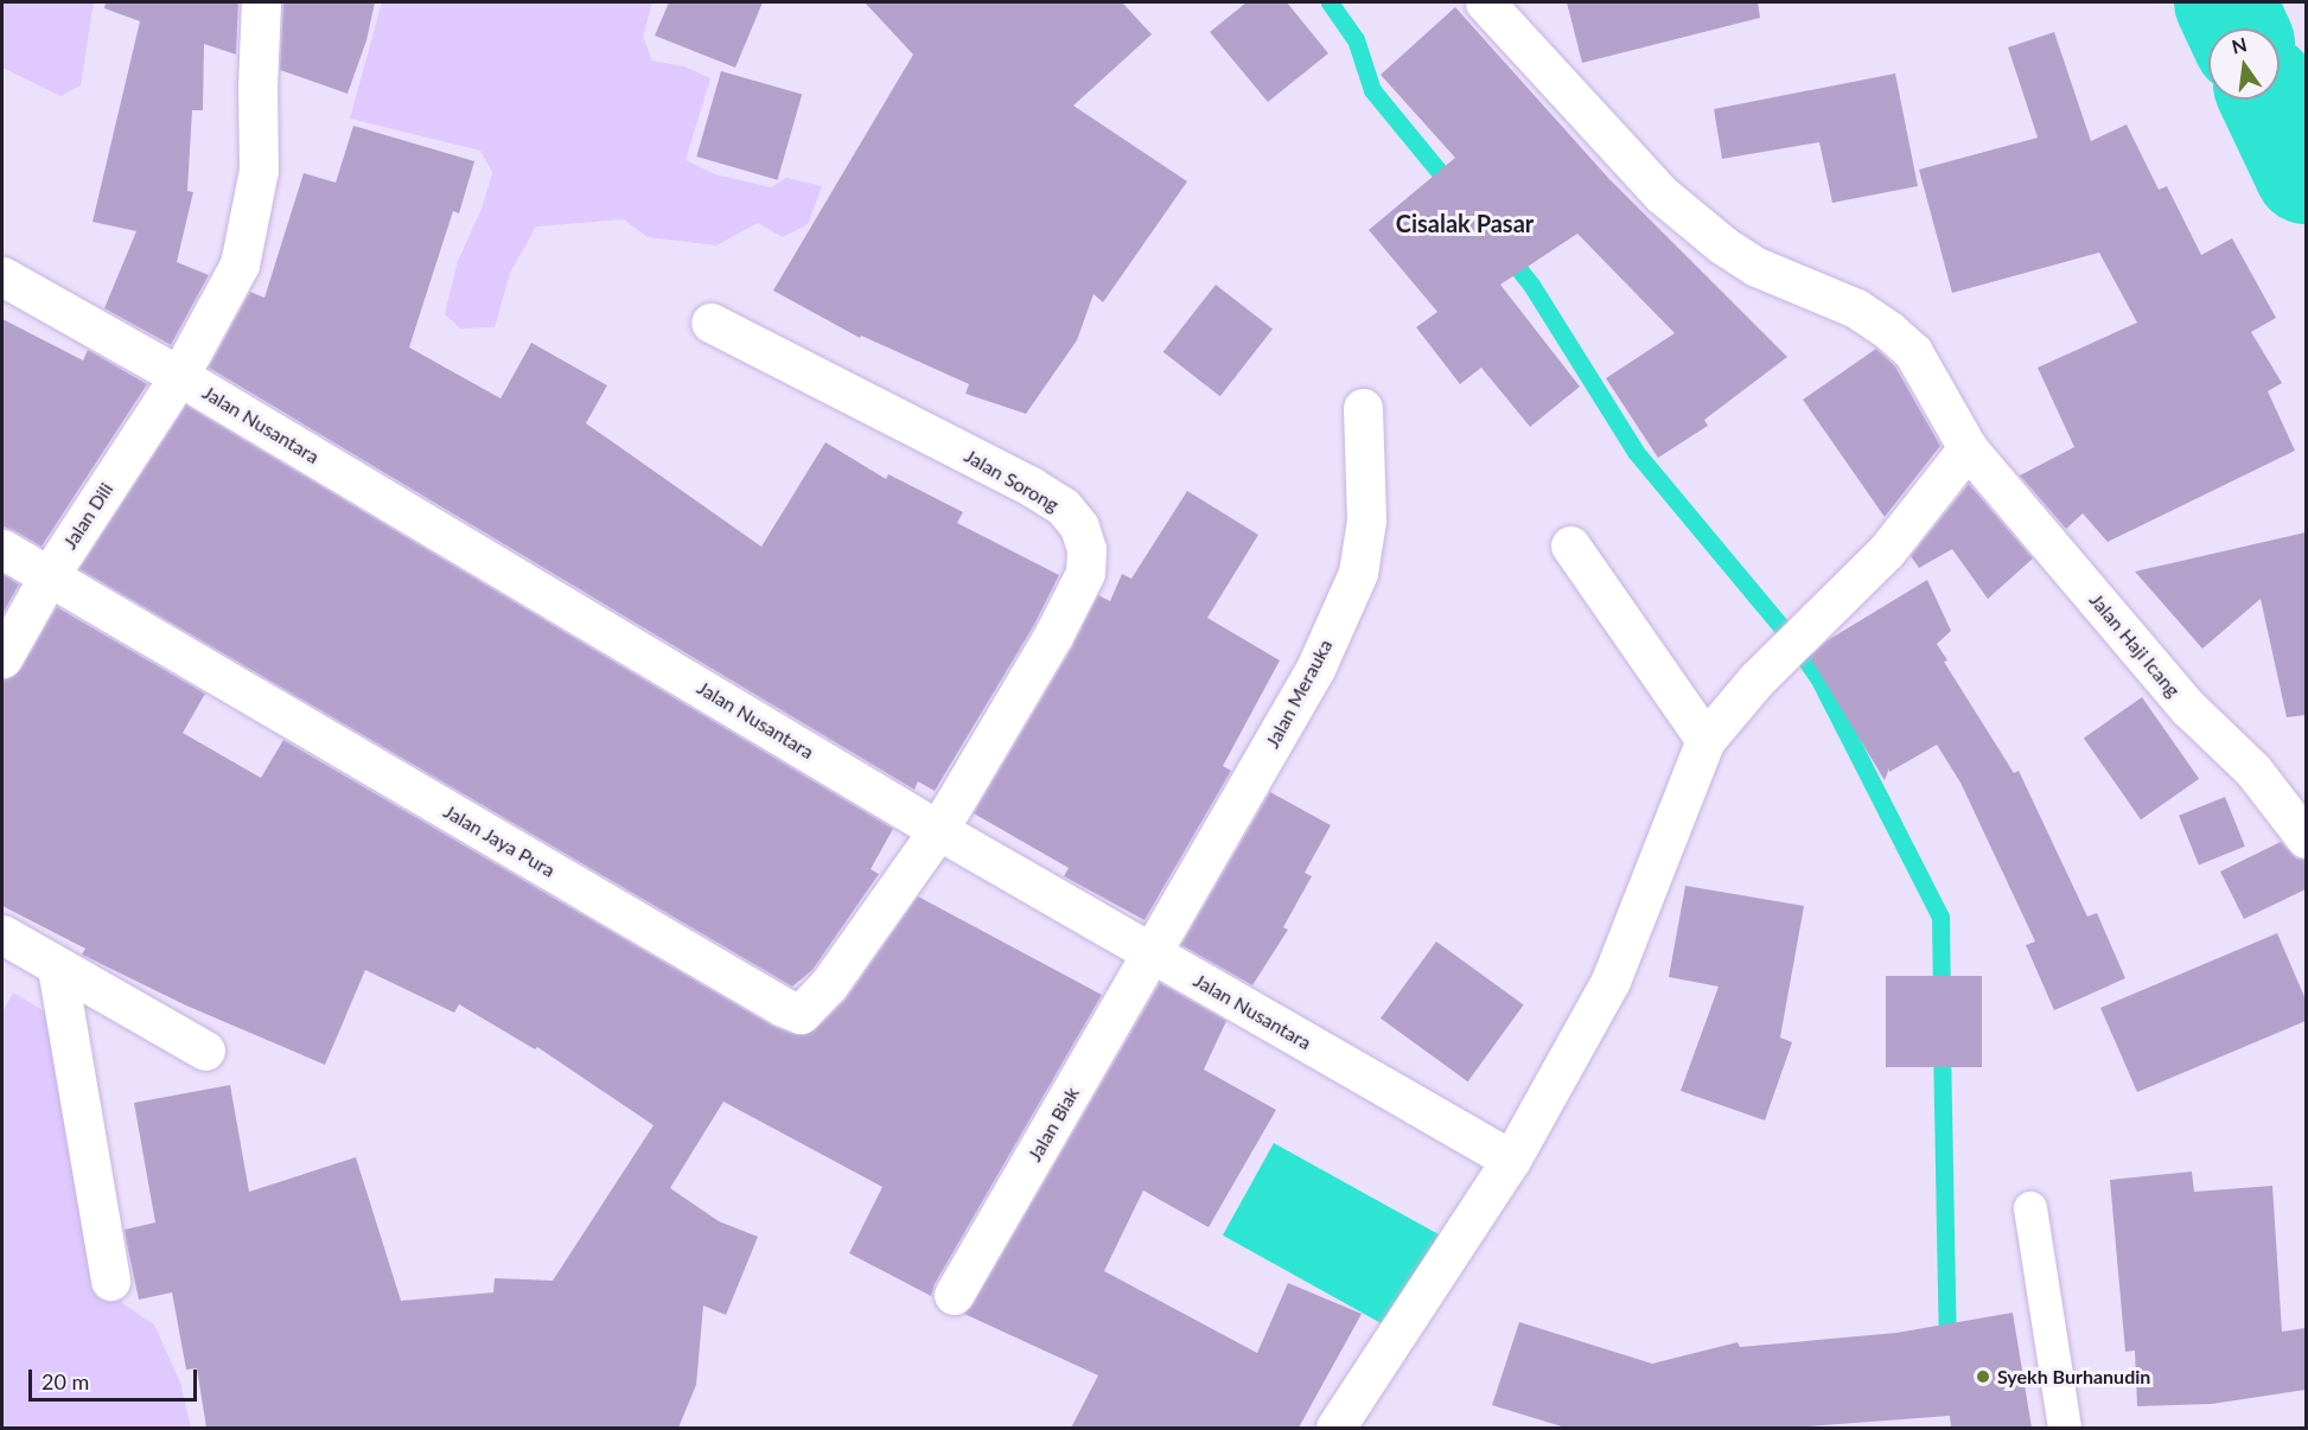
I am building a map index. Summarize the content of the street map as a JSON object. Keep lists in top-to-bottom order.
{
  "streets": {
    "street": [
      "Jalan Nusantara",
      "Jalan Sorong",
      "Jalan Dili",
      "Jalan Haji Icang",
      "Jalan Merauka",
      "Jalan Jaya Pura",
      "Jalan Biak"
    ]
  },
  "crossings": [
    ["Jalan Nusantara", "Jalan Sorong"],
    ["Jalan Nusantara", "Jalan Dili"],
    ["Jalan Nusantara", "Jalan Merauka"],
    ["Jalan Nusantara", "Jalan Jaya Pura"],
    ["Jalan Nusantara", "Jalan Biak"],
    ["Jalan Sorong", "Jalan Jaya Pura"],
    ["Jalan Dili", "Jalan Jaya Pura"],
    ["Jalan Merauka", "Jalan Biak"]
  ],
  "districts": ["Cisalak Pasar"],
  "places": ["Syekh Burhanudin"],
  "scale_bar": "20 m",
  "north": "top"
}
